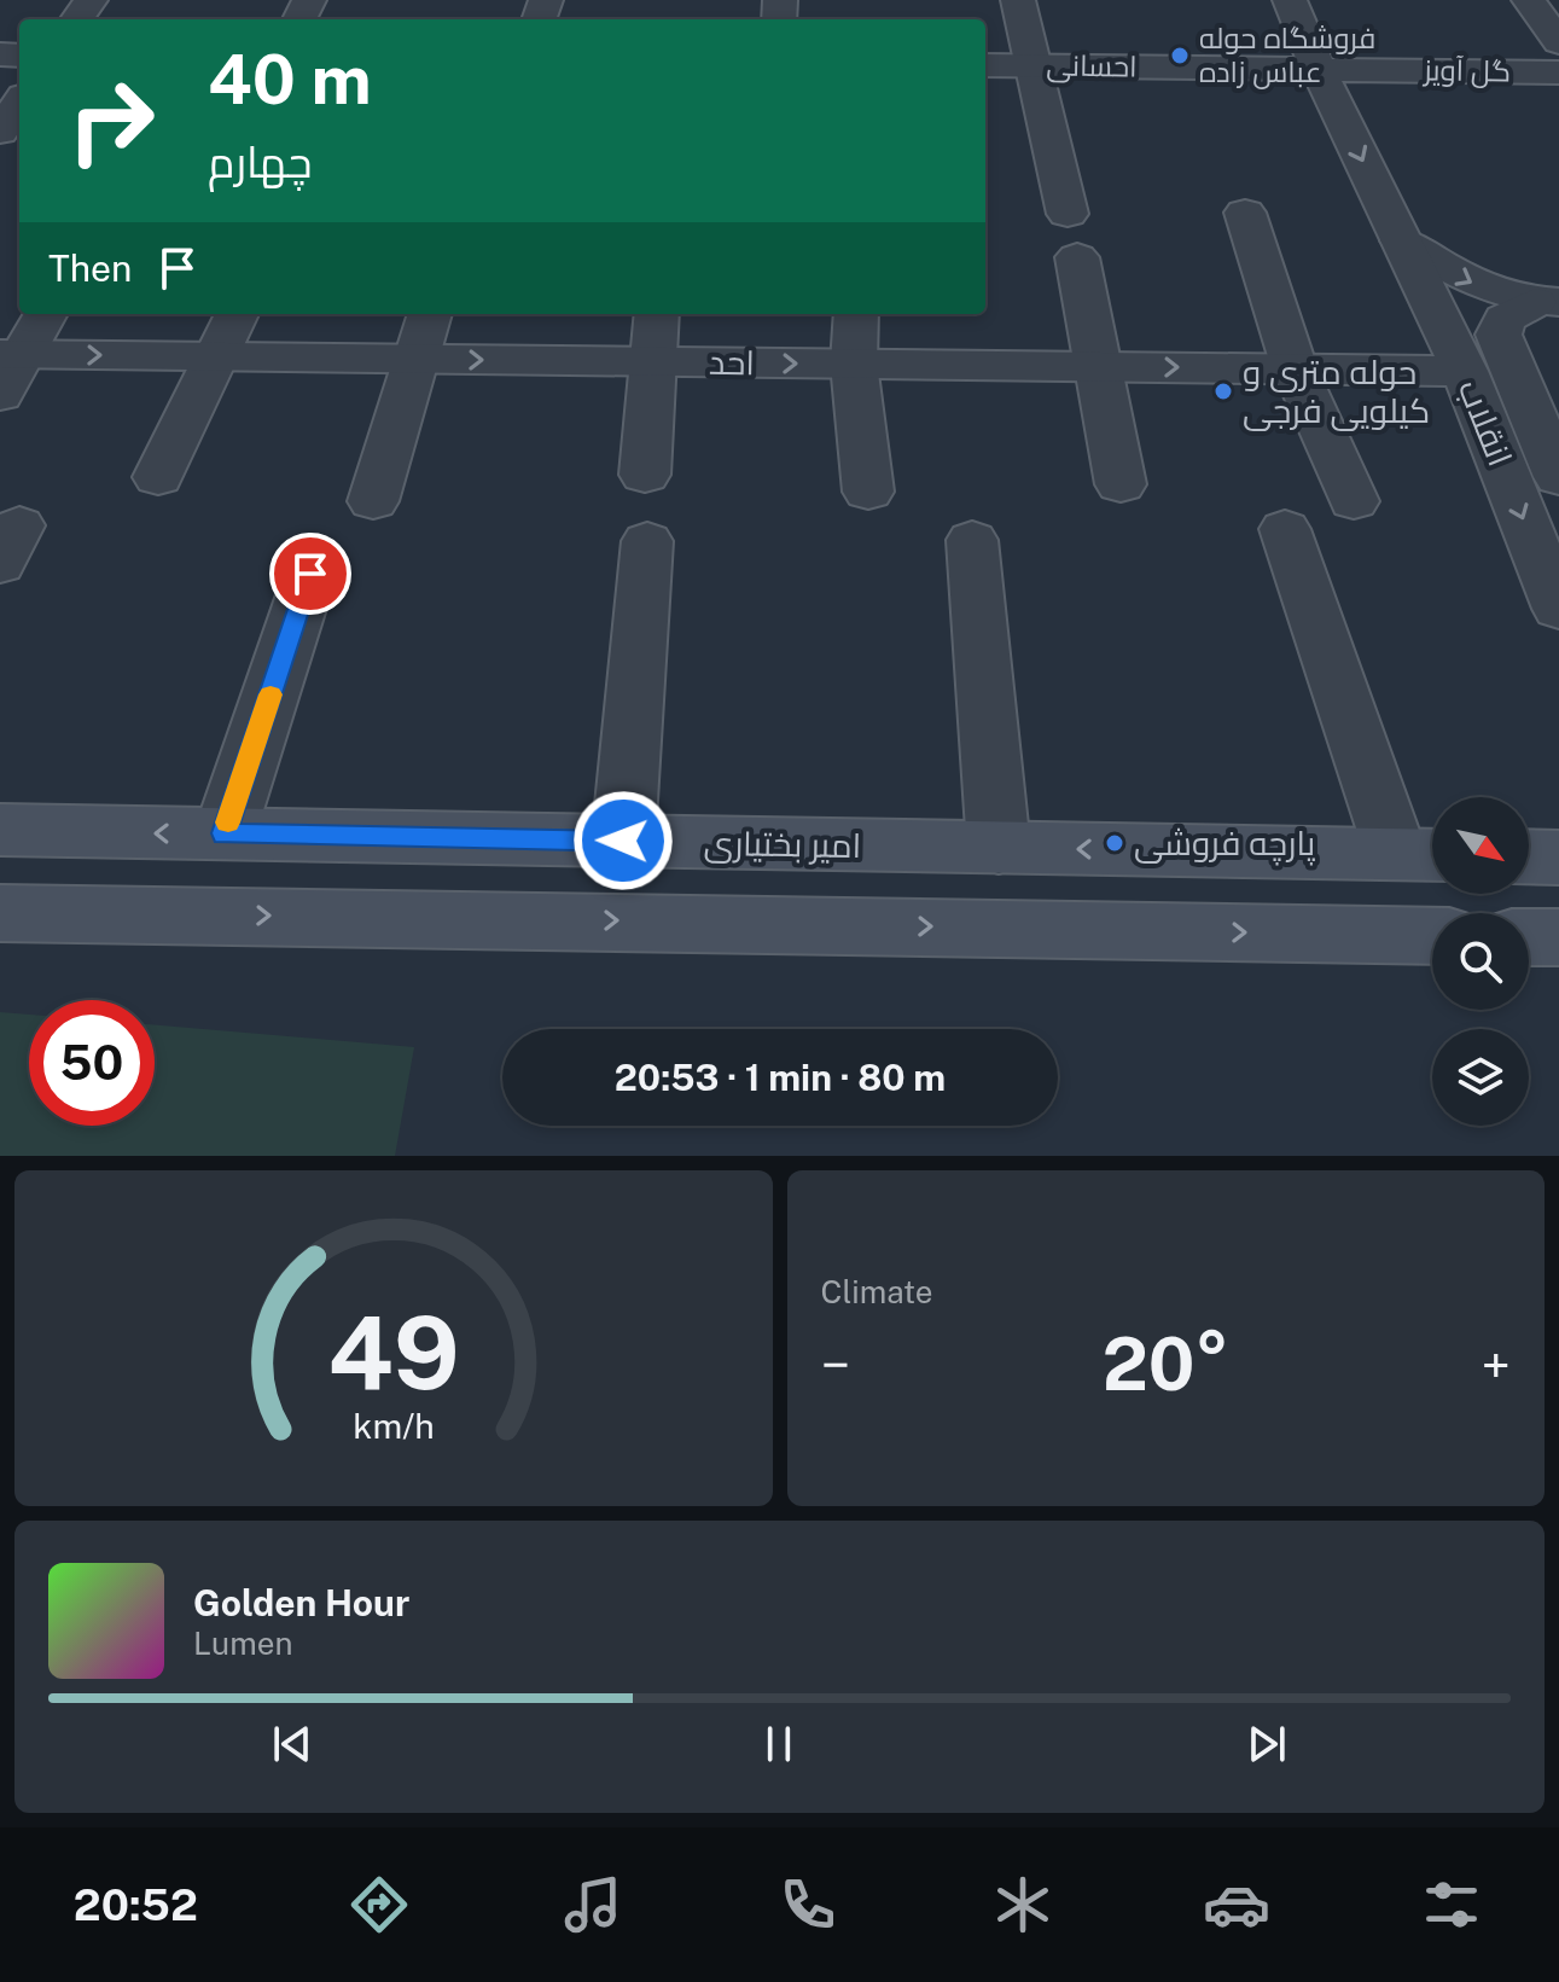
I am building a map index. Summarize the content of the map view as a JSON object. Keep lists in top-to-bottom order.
{
  "streets": {
    "main road": ["امیر بختیاری"],
    "street": [
      "احسانی",
      "گل آویز",
      "احد",
      "انقلاب"
    ]
  },
  "crossings": [
    ["احسانی", "گل آویز"],
    ["احسانی", "انقلاب"],
    ["گل آویز", "انقلاب"],
    ["احد", "انقلاب"]
  ],
  "one_way": ["احد"],
  "places": ["فروشگاه حوله عباس زاده", "حوله متری و کیلویی فرجی", "پارچه فروشی"],
  "north": "bottom right",
  "page": {
    "turn": ["40 m", "چهارم"],
    "then": "Then",
    "limit": "50",
    "trip": "20:53 · 1 min · 80 m",
    "tile": "Climate",
    "heat": ["−", "20°", "+"],
    "song": ["Golden Hour", "Lumen"],
    "tabs": "20:52",
    "gauge": ["49", "km/h"]
  }
}
